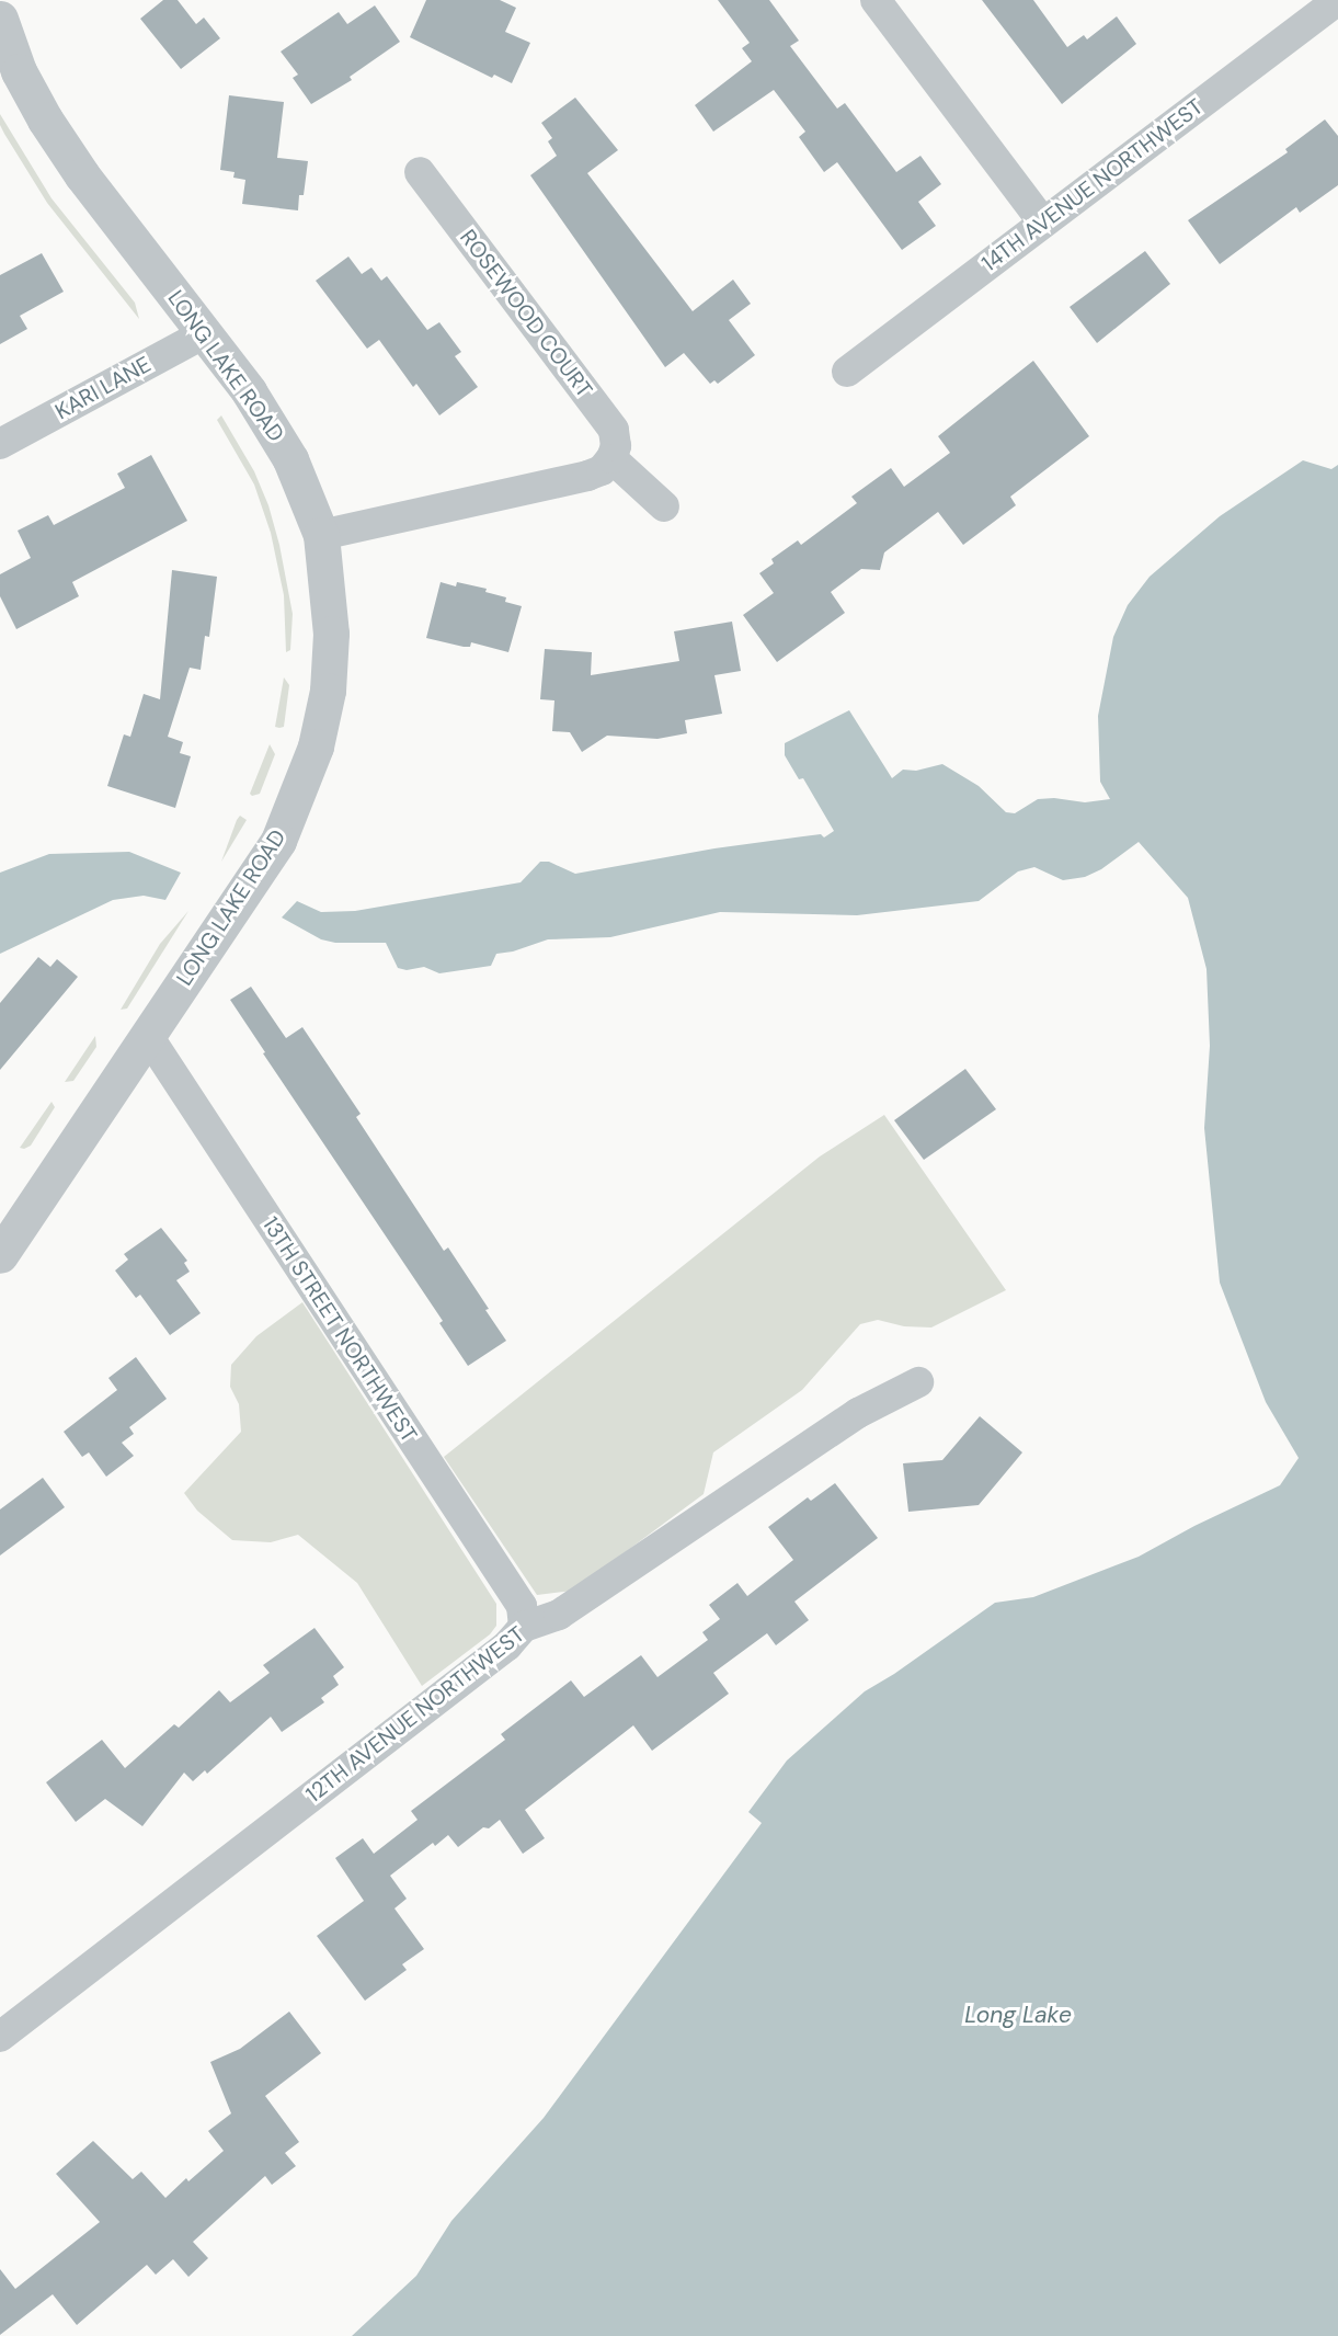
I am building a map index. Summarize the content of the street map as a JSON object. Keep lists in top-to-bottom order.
{
  "streets": {
    "street": [
      "14TH AVENUE NORTHWEST",
      "ROSEWOOD COURT",
      "LONG LAKE ROAD",
      "KARI LANE",
      "13TH STREET NORTHWEST",
      "12TH AVENUE NORTHWEST"
    ]
  },
  "crossings": [
    ["LONG LAKE ROAD", "KARI LANE"],
    ["LONG LAKE ROAD", "13TH STREET NORTHWEST"],
    ["13TH STREET NORTHWEST", "12TH AVENUE NORTHWEST"]
  ],
  "water": ["Long Lake"]
}
